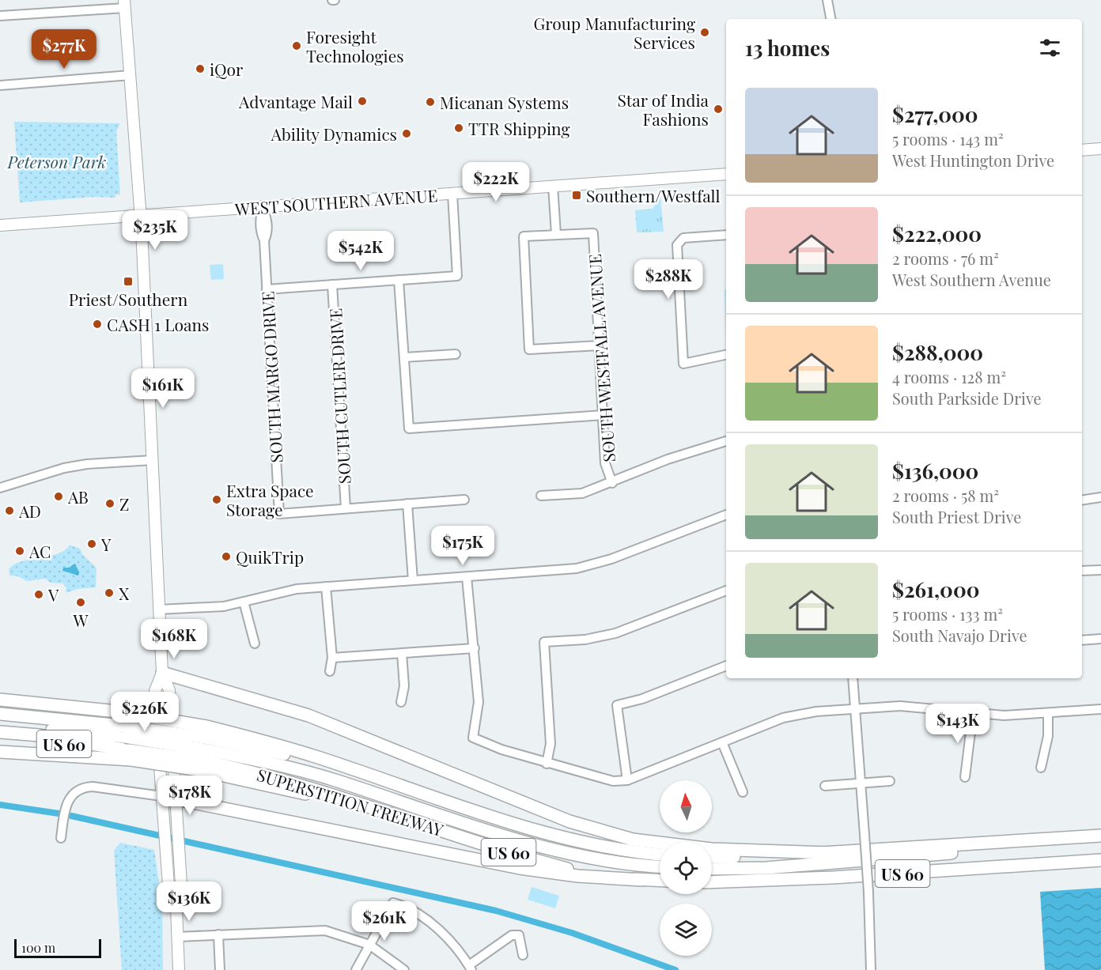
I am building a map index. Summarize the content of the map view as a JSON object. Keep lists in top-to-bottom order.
{
  "streets": {
    "highway": ["US 60", "SUPERSTITION FREEWAY"],
    "main road": ["WEST SOUTHERN AVENUE"],
    "street": ["SOUTH WESTFALL AVENUE", "SOUTH MARGO DRIVE", "SOUTH CUTLER DRIVE"]
  },
  "crossings": [
    ["WEST SOUTHERN AVENUE", "SOUTH MARGO DRIVE"],
    ["SOUTH MARGO DRIVE", "SOUTH CUTLER DRIVE"],
    ["US 60", "SUPERSTITION FREEWAY"]
  ],
  "parks": ["Peterson Park"],
  "places": {
    "other": [
      "Group Manufacturing Services",
      "Foresight Technologies",
      "iQor",
      "Advantage Mail",
      "Micanan Systems",
      "Star of India Fashions",
      "TTR Shipping",
      "Ability Dynamics",
      "CASH 1 Loans",
      "AB",
      "Extra Space Storage",
      "Z",
      "AD",
      "Y",
      "AC",
      "QuikTrip",
      "X",
      "V",
      "W"
    ],
    "transit": ["Southern/Westfall", "Priest/Southern"]
  },
  "scale_bar": "100 m",
  "north": "top",
  "page": {
    "heading": "13 homes",
    "price": [
      "$277K",
      "$222K",
      "$235K",
      "$542K",
      "$288K",
      "$161K",
      "$175K",
      "$168K",
      "$226K",
      "$143K",
      "$178K",
      "$136K",
      "$261K"
    ],
    "list": [
      {
        "name": "$277,000",
        "note": "5 rooms · 143 m² · West Huntington Drive"
      },
      {
        "name": "$222,000",
        "note": "2 rooms · 76 m² · West Southern Avenue"
      },
      {
        "name": "$288,000",
        "note": "4 rooms · 128 m² · South Parkside Drive"
      },
      {
        "name": "$136,000",
        "note": "2 rooms · 58 m² · South Priest Drive"
      },
      {
        "name": "$261,000",
        "note": "5 rooms · 133 m² · South Navajo Drive"
      }
    ],
    "scale": "100 m"
  }
}
